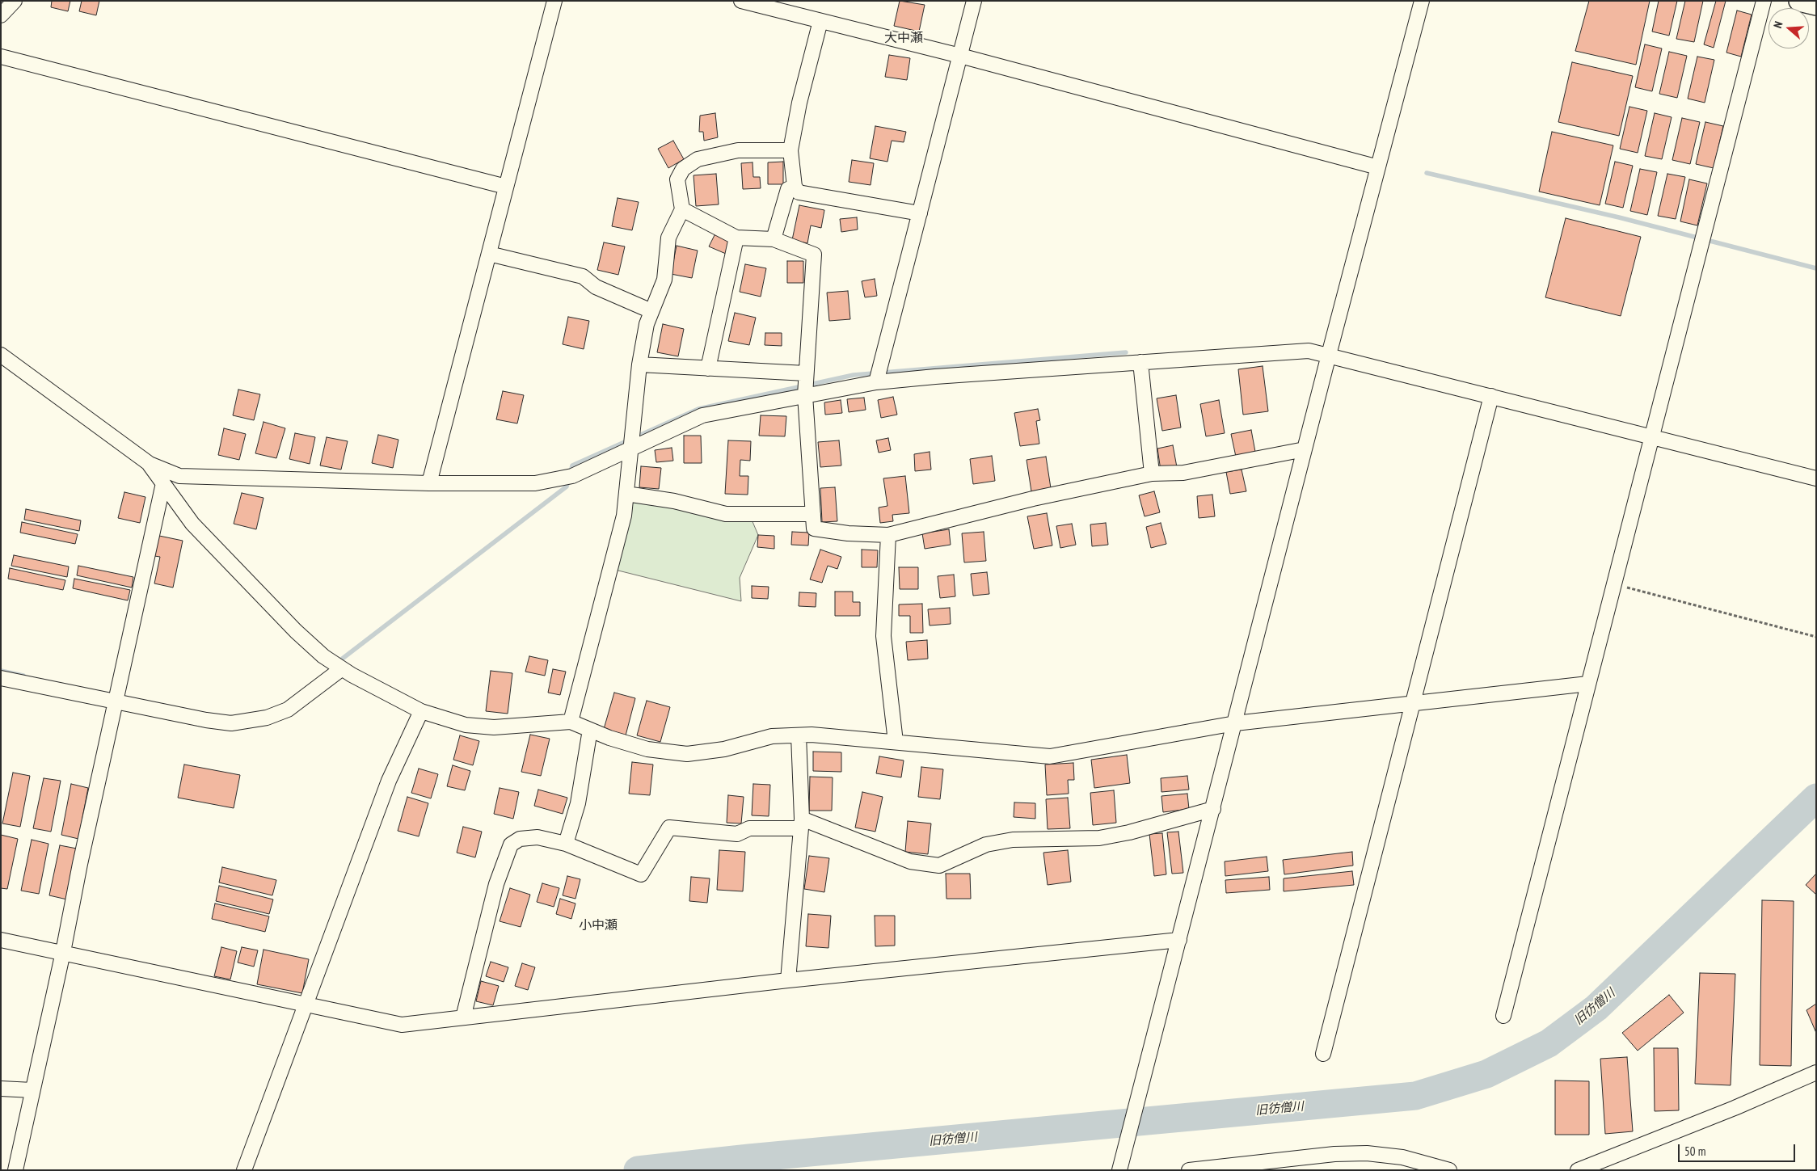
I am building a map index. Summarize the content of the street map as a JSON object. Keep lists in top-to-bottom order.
{
  "districts": ["大中瀬", "小中瀬"],
  "water": ["旧彷僧川"],
  "scale_bar": "50 m",
  "north": "left"
}
